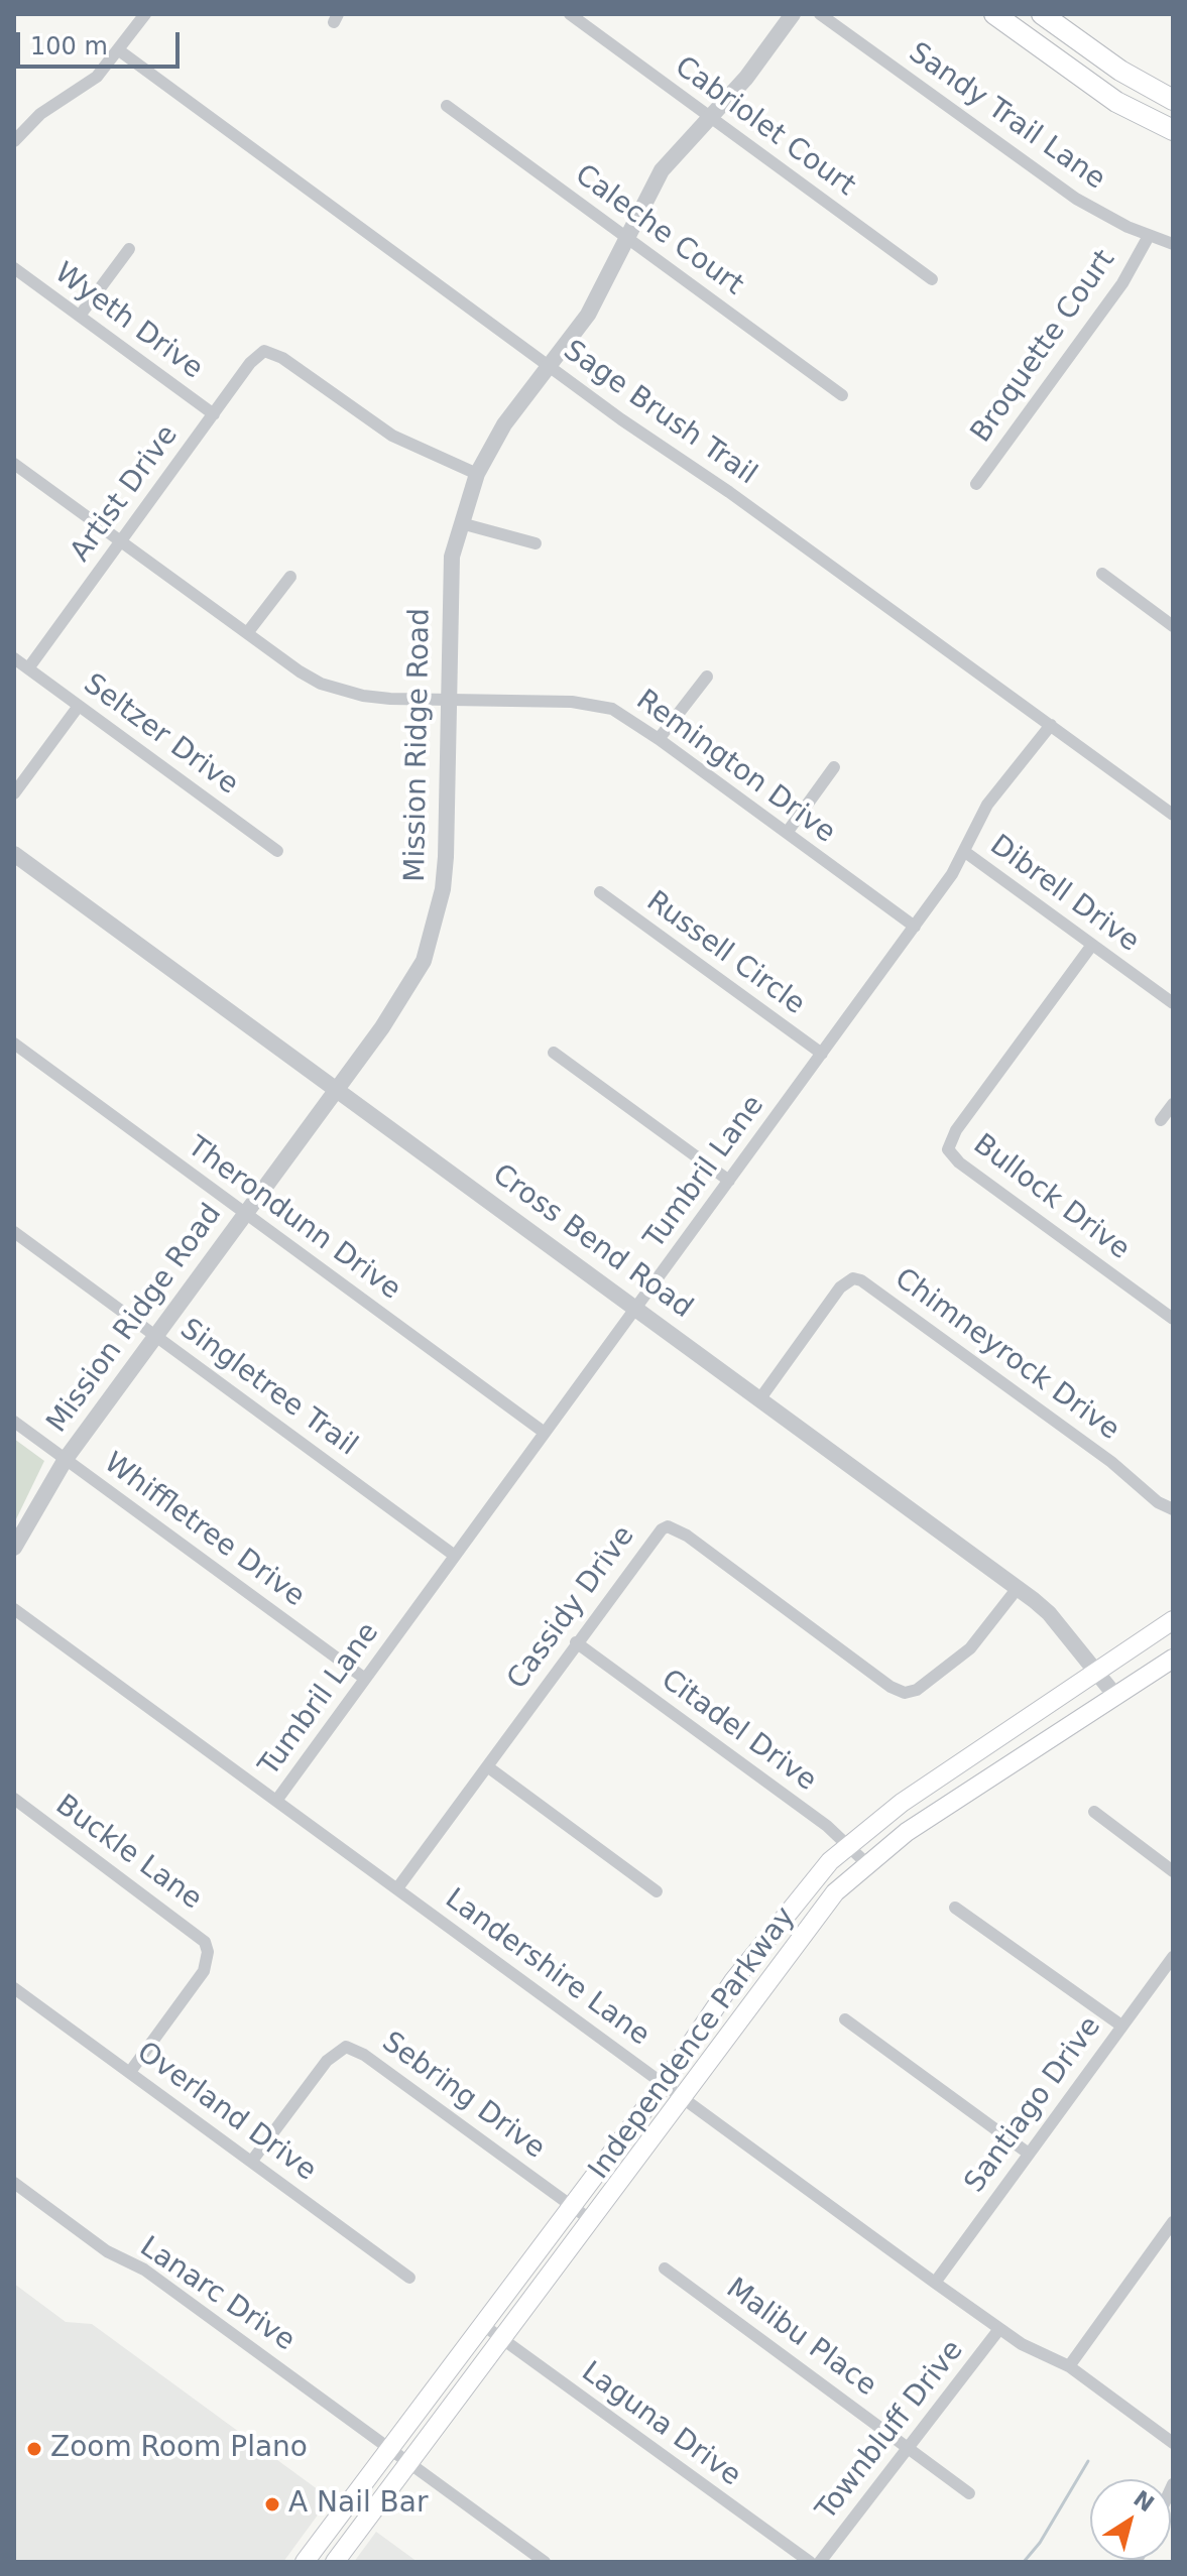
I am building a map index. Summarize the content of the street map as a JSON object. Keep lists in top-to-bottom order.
{
  "streets": {
    "main road": ["Independence Parkway"],
    "street": [
      "Sandy Trail Lane",
      "Cabriolet Court",
      "Caleche Court",
      "Wyeth Drive",
      "Broquette Court",
      "Sage Brush Trail",
      "Artist Drive",
      "Seltzer Drive",
      "Mission Ridge Road",
      "Remington Drive",
      "Dibrell Drive",
      "Russell Circle",
      "Tumbril Lane",
      "Bullock Drive",
      "Therondunn Drive",
      "Cross Bend Road",
      "Chimneyrock Drive",
      "Singletree Trail",
      "Whiffletree Drive",
      "Cassidy Drive",
      "Citadel Drive",
      "Buckle Lane",
      "Landershire Lane",
      "Sebring Drive",
      "Santiago Drive",
      "Overland Drive",
      "Lanarc Drive",
      "Malibu Place",
      "Laguna Drive",
      "Townbluff Drive"
    ]
  },
  "crossings": [
    ["Sandy Trail Lane", "Broquette Court"],
    ["Cabriolet Court", "Mission Ridge Road"],
    ["Caleche Court", "Mission Ridge Road"],
    ["Wyeth Drive", "Artist Drive"],
    ["Sage Brush Trail", "Mission Ridge Road"],
    ["Sage Brush Trail", "Tumbril Lane"],
    ["Artist Drive", "Seltzer Drive"],
    ["Artist Drive", "Mission Ridge Road"],
    ["Artist Drive", "Remington Drive"],
    ["Mission Ridge Road", "Remington Drive"],
    ["Mission Ridge Road", "Therondunn Drive"],
    ["Mission Ridge Road", "Cross Bend Road"],
    ["Mission Ridge Road", "Singletree Trail"],
    ["Mission Ridge Road", "Whiffletree Drive"],
    ["Remington Drive", "Tumbril Lane"],
    ["Dibrell Drive", "Tumbril Lane"],
    ["Dibrell Drive", "Bullock Drive"],
    ["Russell Circle", "Tumbril Lane"],
    ["Tumbril Lane", "Therondunn Drive"],
    ["Tumbril Lane", "Cross Bend Road"],
    ["Tumbril Lane", "Singletree Trail"],
    ["Tumbril Lane", "Whiffletree Drive"],
    ["Tumbril Lane", "Landershire Lane"],
    ["Cross Bend Road", "Chimneyrock Drive"],
    ["Cross Bend Road", "Cassidy Drive"],
    ["Cross Bend Road", "Independence Parkway"],
    ["Cassidy Drive", "Citadel Drive"],
    ["Cassidy Drive", "Landershire Lane"],
    ["Citadel Drive", "Independence Parkway"],
    ["Buckle Lane", "Overland Drive"],
    ["Landershire Lane", "Independence Parkway"],
    ["Landershire Lane", "Santiago Drive"],
    ["Landershire Lane", "Townbluff Drive"],
    ["Independence Parkway", "Sebring Drive"],
    ["Independence Parkway", "Lanarc Drive"],
    ["Independence Parkway", "Laguna Drive"],
    ["Sebring Drive", "Overland Drive"],
    ["Malibu Place", "Townbluff Drive"]
  ],
  "places": ["Zoom Room Plano", "A Nail Bar"],
  "scale_bar": "100 m",
  "north": "top right"
}
